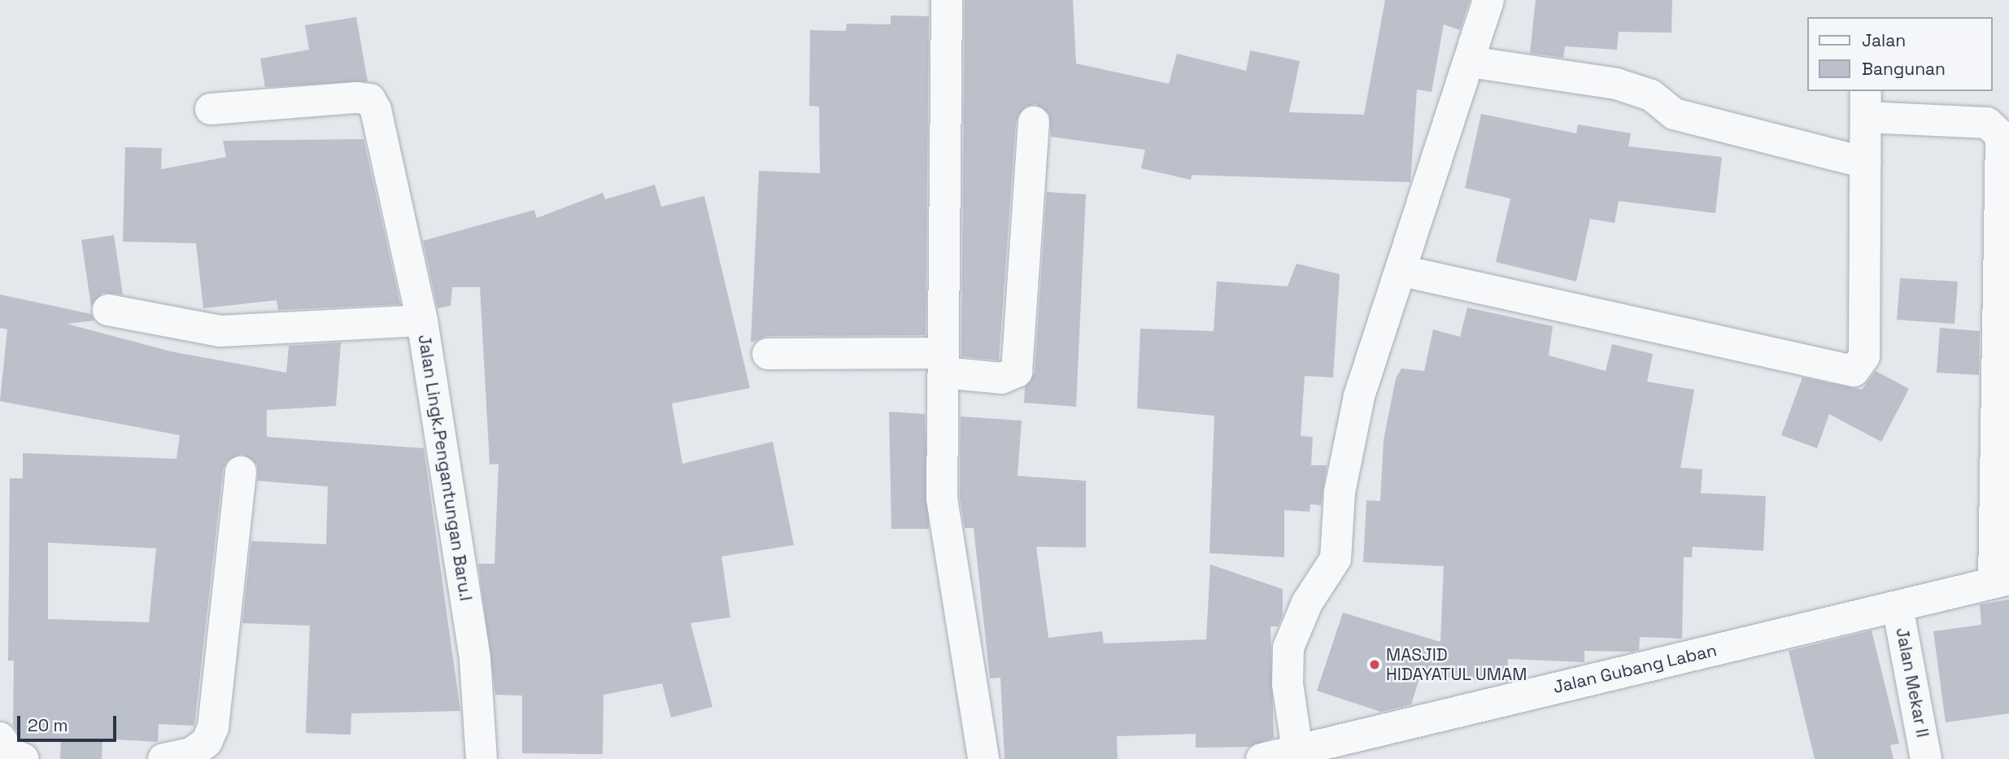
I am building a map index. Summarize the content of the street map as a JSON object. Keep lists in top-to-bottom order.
{
  "streets": {
    "street": ["Jalan Lingk.Pengantungan Baru.I", "Jalan Gubang Laban", "Jalan Mekar II"]
  },
  "crossings": [
    ["Jalan Gubang Laban", "Jalan Mekar II"]
  ],
  "places": ["MASJID HIDAYATUL UMAM"],
  "legend": ["Jalan", "Bangunan"],
  "scale_bar": "20 m"
}
